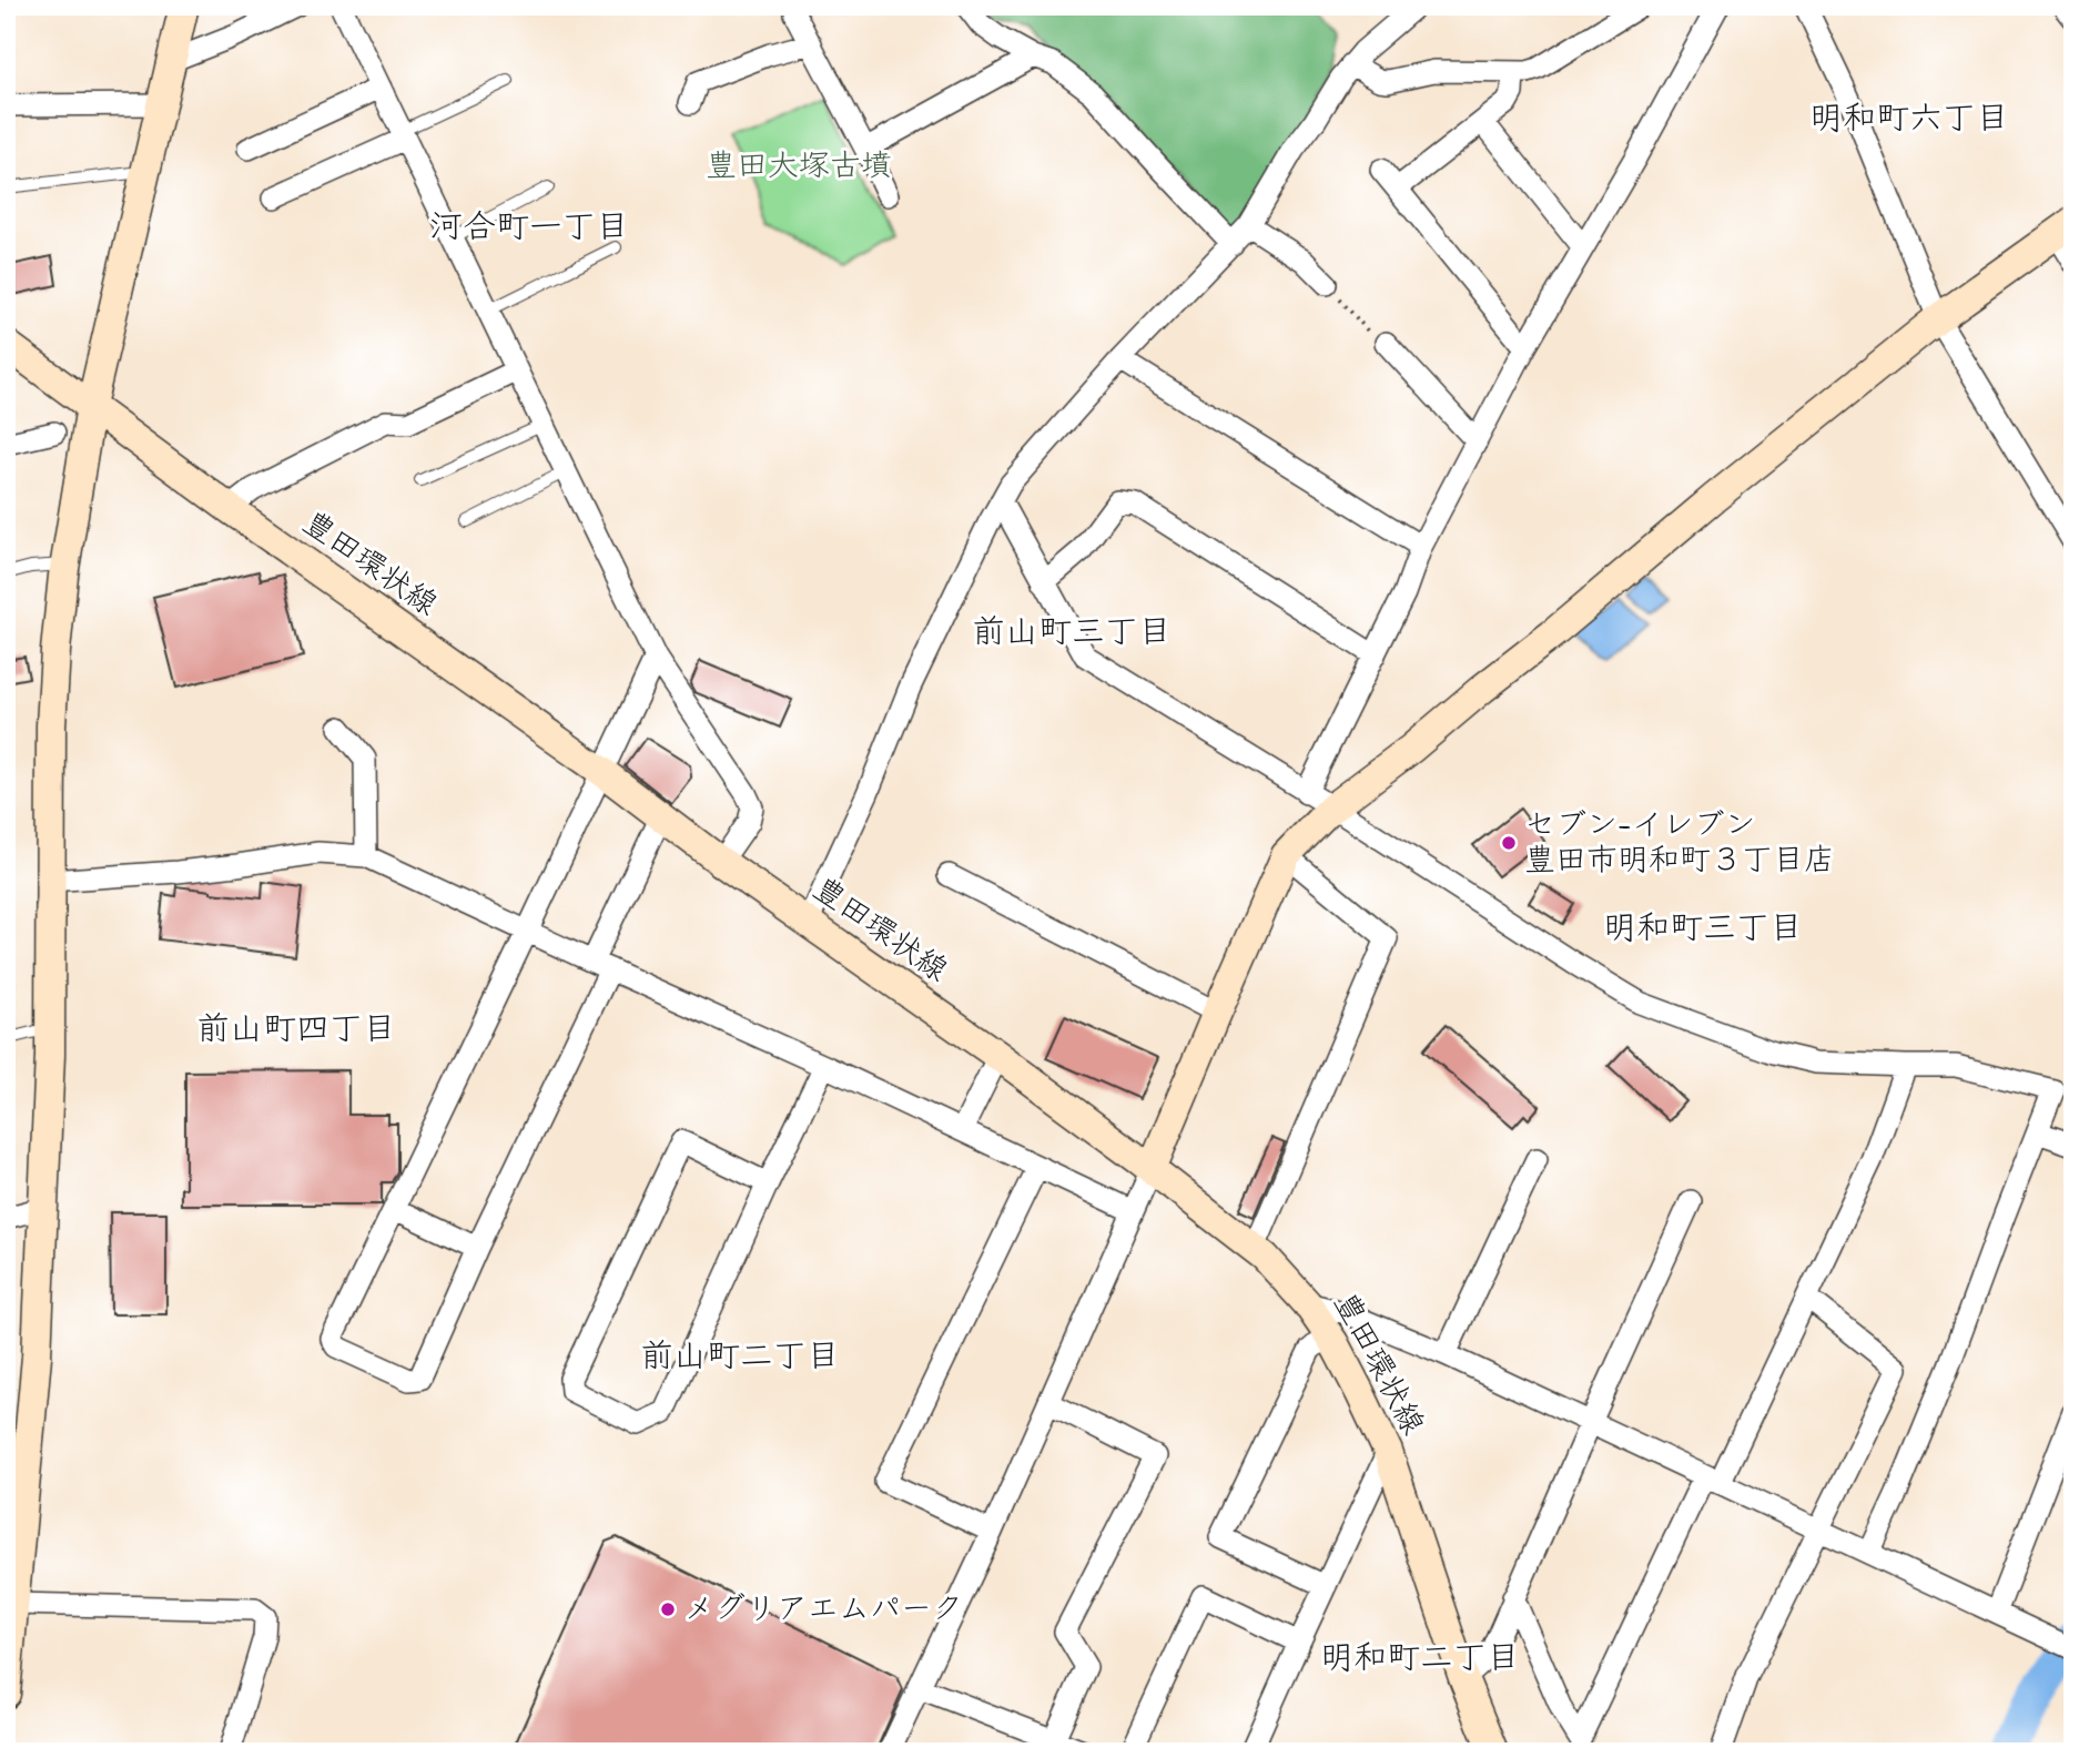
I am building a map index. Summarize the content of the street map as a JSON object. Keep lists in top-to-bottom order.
{
  "streets": {
    "street": ["豊田環状線"]
  },
  "districts": [
    "明和町六丁目",
    "河合町一丁目",
    "前山町三丁目",
    "明和町三丁目",
    "前山町四丁目",
    "前山町二丁目",
    "明和町二丁目"
  ],
  "parks": ["豊田大塚古墳"],
  "places": ["セブン-イレブン 豊田市明和町３丁目店", "メグリアエムパーク"]
}
